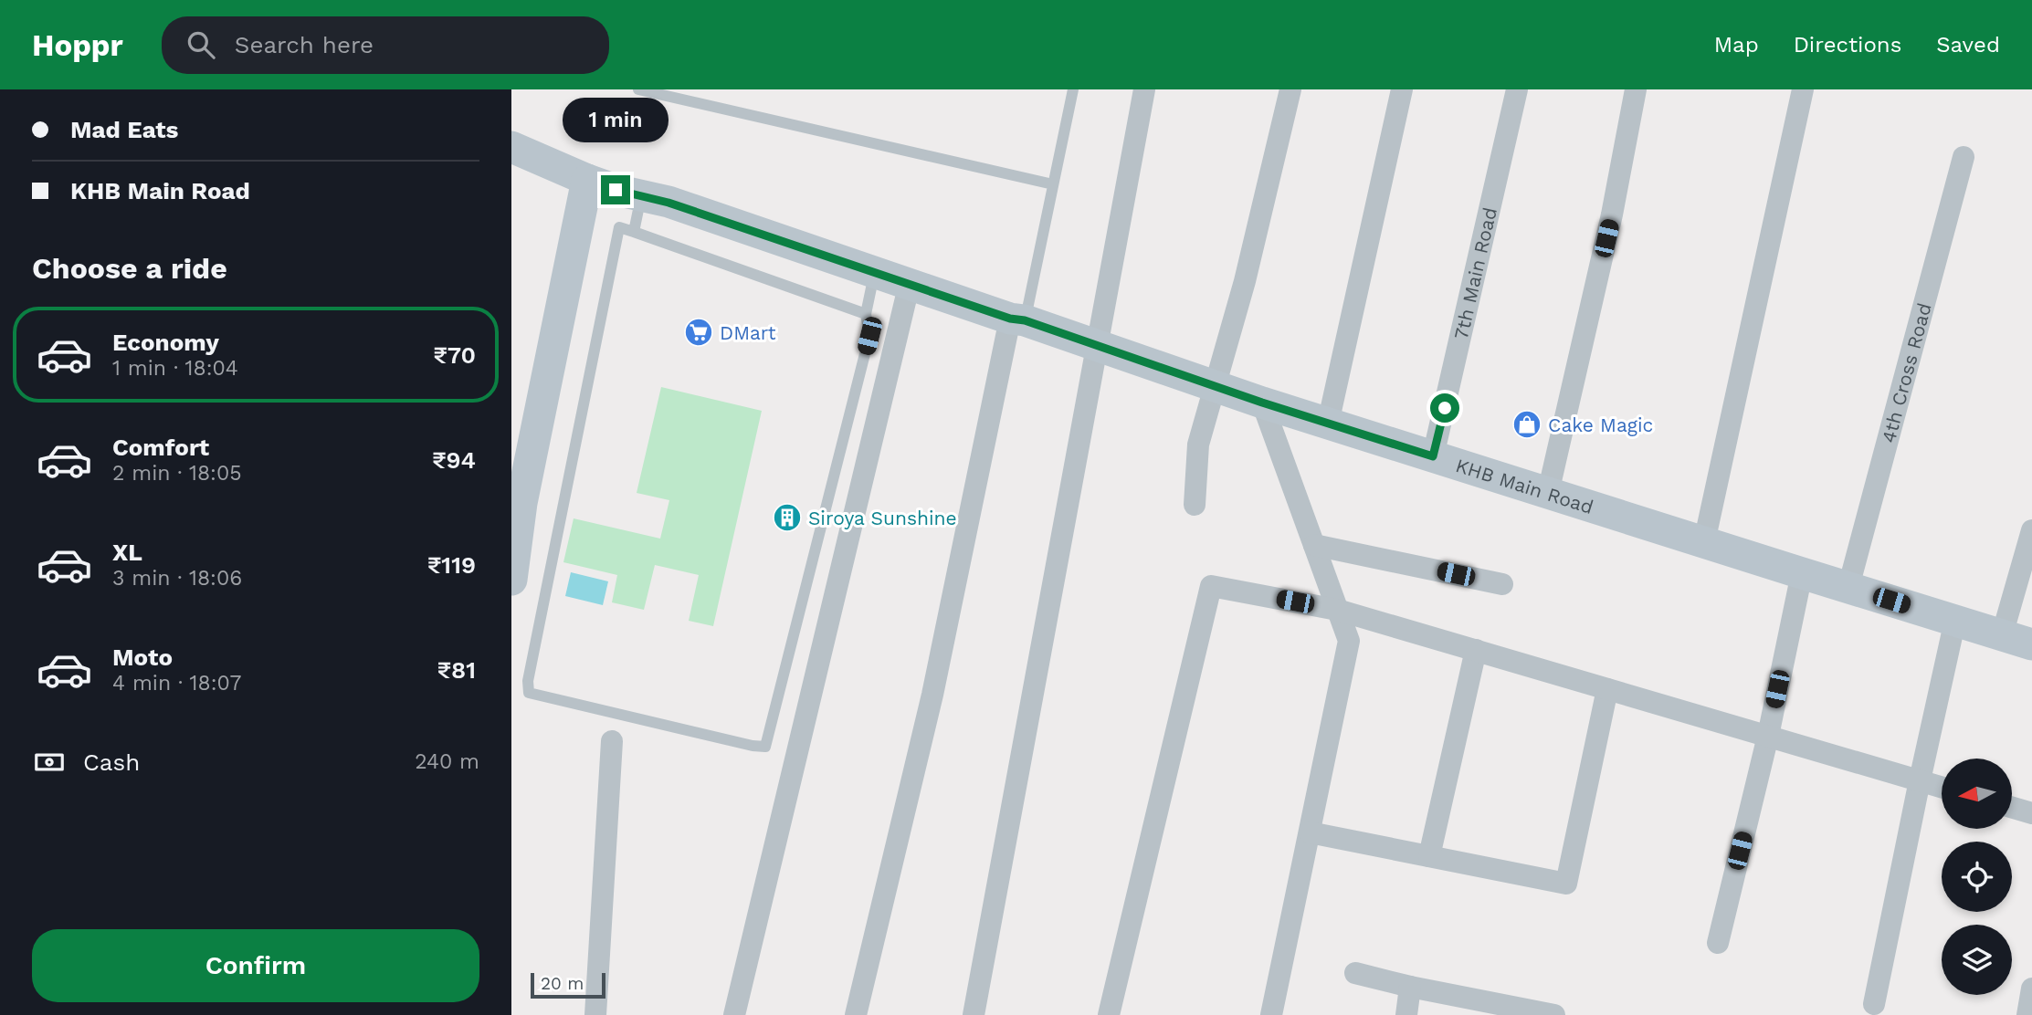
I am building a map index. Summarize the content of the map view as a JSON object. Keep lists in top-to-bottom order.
{
  "streets": {
    "main road": ["KHB Main Road"],
    "street": ["7th Main Road", "4th Cross Road"]
  },
  "crossings": [
    ["7th Main Road", "KHB Main Road"],
    ["4th Cross Road", "KHB Main Road"]
  ],
  "places": {
    "supermarket": ["DMart"],
    "shop": ["Cake Magic"],
    "building": ["Siroya Sunshine"]
  },
  "scale_bar": "20 m",
  "north": "left",
  "page": {
    "header": "Hoppr",
    "search": "Search here",
    "nav": ["Map", "Directions", "Saved"],
    "banner": ["Mad Eats", "KHB Main Road"],
    "bubble": "1 min",
    "heading": "Choose a ride",
    "list": [
      {
        "name": "Economy",
        "note": "1 min · 18:04",
        "value": "₹70"
      },
      {
        "name": "Comfort",
        "note": "2 min · 18:05",
        "value": "₹94"
      },
      {
        "name": "XL",
        "note": "3 min · 18:06",
        "value": "₹119"
      },
      {
        "name": "Moto",
        "note": "4 min · 18:07",
        "value": "₹81"
      }
    ],
    "pay": ["Cash", "240 m"],
    "buttons": "Confirm",
    "scale": "20 m"
  }
}
